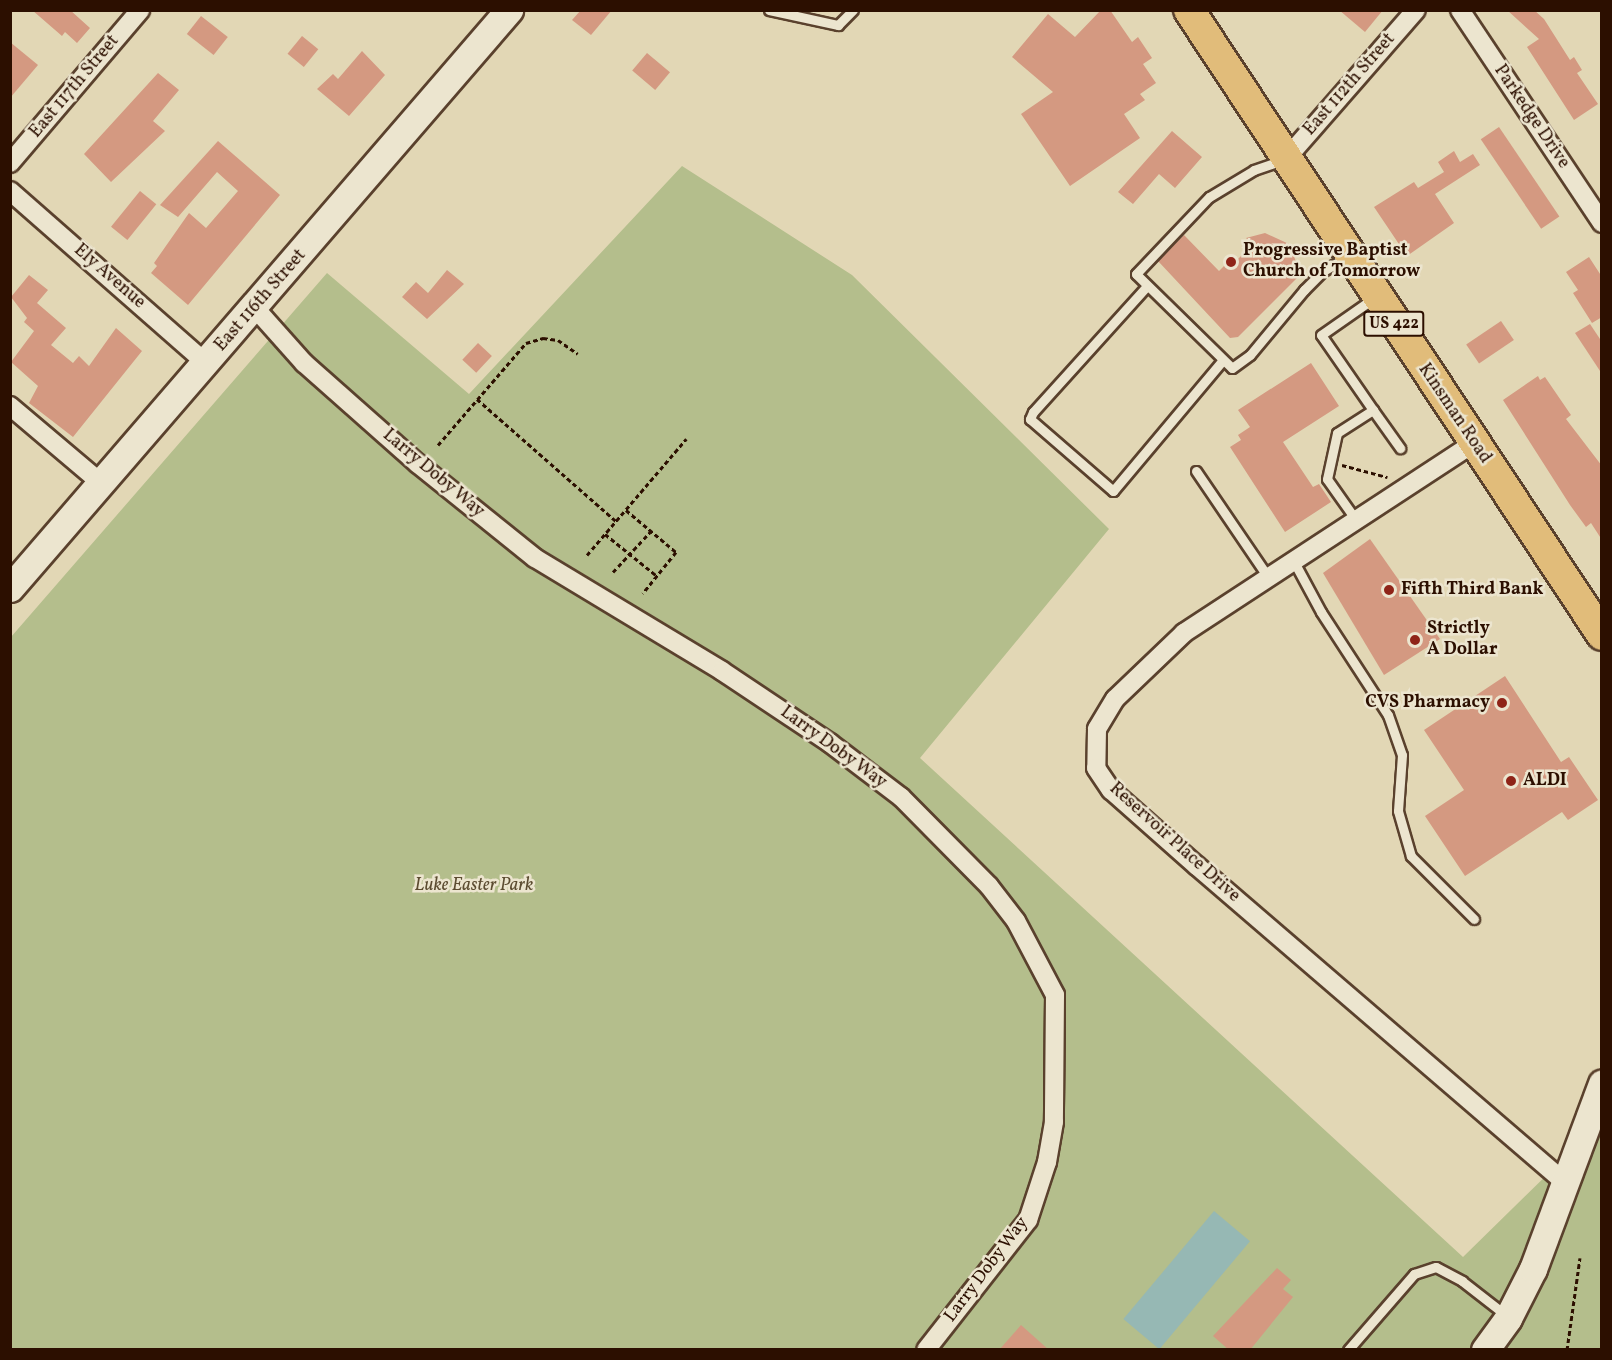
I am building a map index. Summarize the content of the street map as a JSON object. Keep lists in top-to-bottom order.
{
  "streets": {
    "main road": ["East 116th Street", "US 422", "Kinsman Road"],
    "street": [
      "East 112th Street",
      "East 117th Street",
      "Parkedge Drive",
      "Ely Avenue",
      "Larry Doby Way",
      "Reservoir Place Drive"
    ]
  },
  "crossings": [
    ["East 112th Street", "Kinsman Road"],
    ["Ely Avenue", "East 116th Street"],
    ["East 116th Street", "Larry Doby Way"],
    ["Kinsman Road", "Reservoir Place Drive"]
  ],
  "parks": ["Luke Easter Park"],
  "places": [
    "Progressive Baptist Church of Tomorrow",
    "Fifth Third Bank",
    "Strictly A Dollar",
    "CVS Pharmacy",
    "ALDI"
  ]
}
